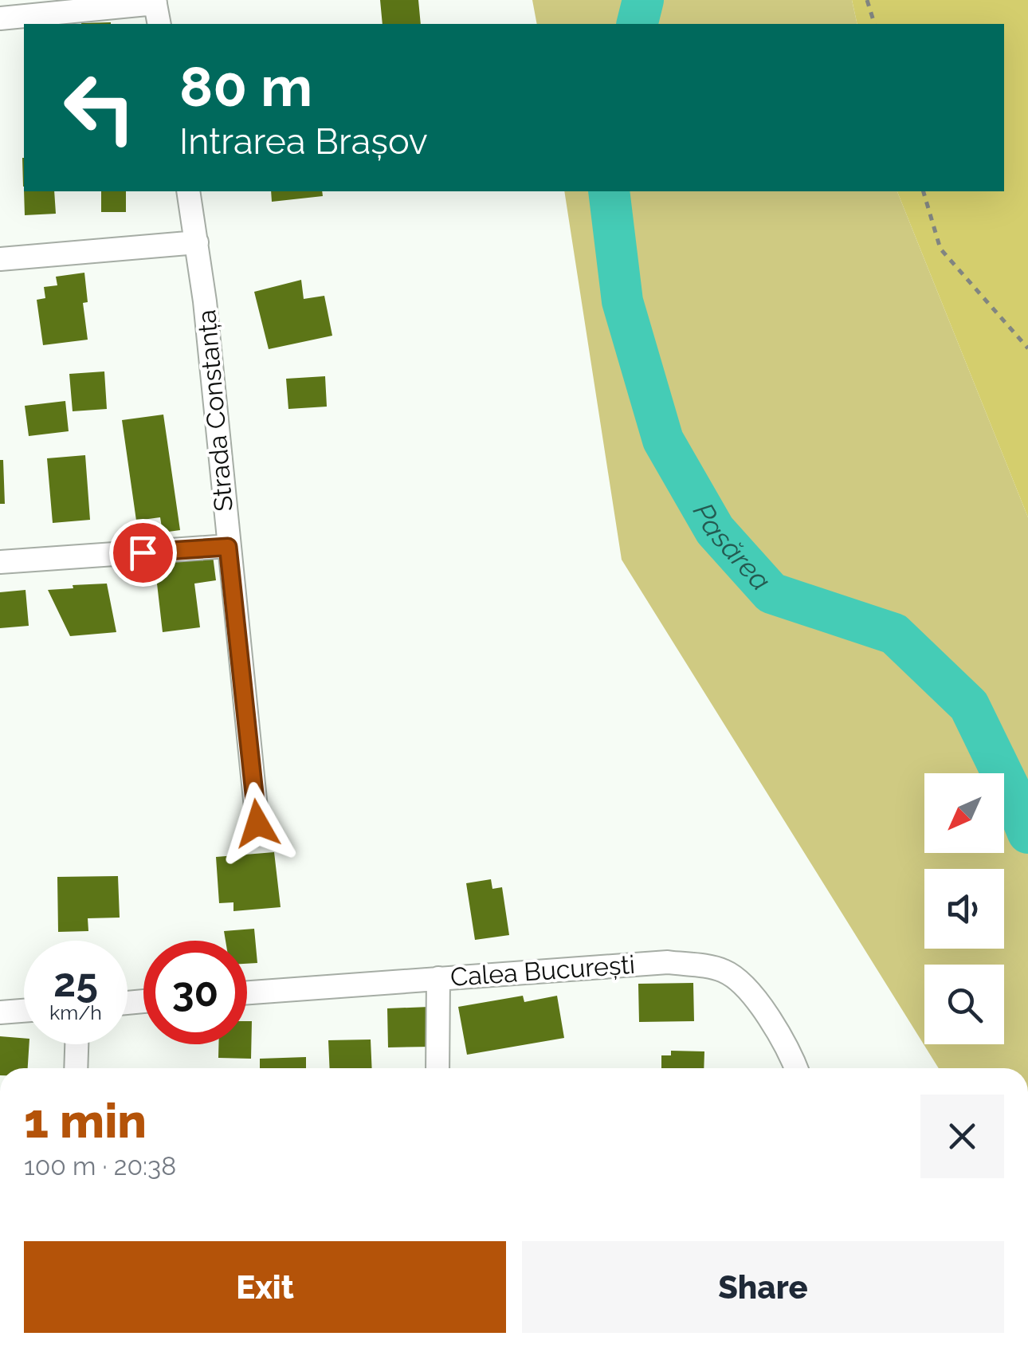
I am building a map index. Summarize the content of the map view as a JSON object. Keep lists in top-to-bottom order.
{
  "streets": {
    "street": ["Strada Constanța", "Calea București"]
  },
  "water": ["Pasărea"],
  "north": "bottom left",
  "page": {
    "turn": ["80 m", "Intrarea Brașov"],
    "speed": "25 km/h",
    "limit": "30",
    "heading": ["1 min", "100 m · 20:38"],
    "buttons": ["Exit", "Share"]
  }
}
